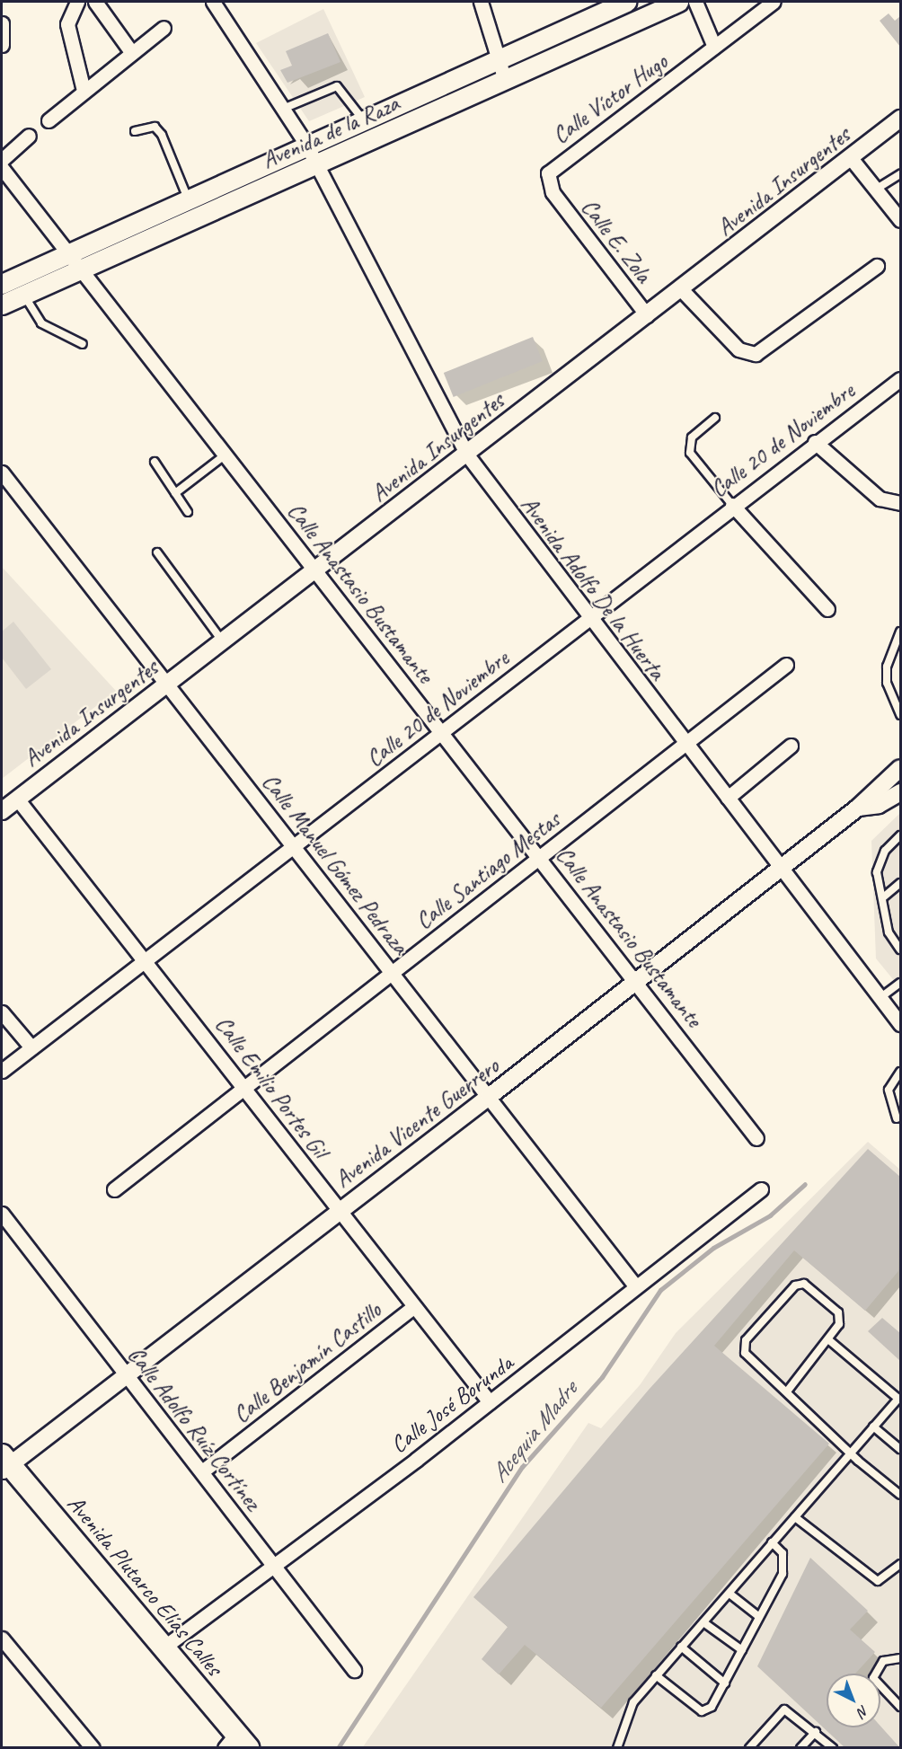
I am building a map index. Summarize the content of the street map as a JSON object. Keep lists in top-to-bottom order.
{
  "streets": {
    "main road": ["Avenida de la Raza", "Avenida Plutarco Elías Calles"],
    "street": [
      "Calle Víctor Hugo",
      "Avenida Insurgentes",
      "Calle E. Zola",
      "Calle 20 de Noviembre",
      "Avenida Adolfo De la Huerta",
      "Calle Anastasio Bustamante",
      "Calle Manuel Gómez Pedraza",
      "Calle Santiago Mestas",
      "Calle Emilio Portes Gil",
      "Avenida Vicente Guerrero",
      "Calle Benjamín Castillo",
      "Calle José Borunda",
      "Calle Adolfo Ruíz Cortínez"
    ]
  },
  "crossings": [
    ["Calle Víctor Hugo", "Calle E. Zola"],
    ["Avenida de la Raza", "Avenida Adolfo De la Huerta"],
    ["Avenida de la Raza", "Calle Anastasio Bustamante"],
    ["Avenida Insurgentes", "Calle E. Zola"],
    ["Avenida Insurgentes", "Avenida Adolfo De la Huerta"],
    ["Avenida Insurgentes", "Calle Anastasio Bustamante"],
    ["Avenida Insurgentes", "Calle Manuel Gómez Pedraza"],
    ["Avenida Insurgentes", "Calle Emilio Portes Gil"],
    ["Calle 20 de Noviembre", "Avenida Adolfo De la Huerta"],
    ["Calle 20 de Noviembre", "Calle Anastasio Bustamante"],
    ["Calle 20 de Noviembre", "Calle Manuel Gómez Pedraza"],
    ["Calle 20 de Noviembre", "Calle Emilio Portes Gil"],
    ["Avenida Adolfo De la Huerta", "Calle Santiago Mestas"],
    ["Avenida Adolfo De la Huerta", "Avenida Vicente Guerrero"],
    ["Calle Anastasio Bustamante", "Calle Santiago Mestas"],
    ["Calle Anastasio Bustamante", "Avenida Vicente Guerrero"],
    ["Calle Manuel Gómez Pedraza", "Calle Santiago Mestas"],
    ["Calle Manuel Gómez Pedraza", "Avenida Vicente Guerrero"],
    ["Calle Manuel Gómez Pedraza", "Calle José Borunda"],
    ["Calle Santiago Mestas", "Calle Emilio Portes Gil"],
    ["Calle Emilio Portes Gil", "Avenida Vicente Guerrero"],
    ["Calle Emilio Portes Gil", "Calle Benjamín Castillo"],
    ["Calle Emilio Portes Gil", "Calle José Borunda"],
    ["Avenida Vicente Guerrero", "Calle Adolfo Ruíz Cortínez"],
    ["Avenida Vicente Guerrero", "Avenida Plutarco Elías Calles"],
    ["Calle Benjamín Castillo", "Calle Adolfo Ruíz Cortínez"],
    ["Calle José Borunda", "Calle Adolfo Ruíz Cortínez"],
    ["Calle José Borunda", "Avenida Plutarco Elías Calles"]
  ],
  "water": ["Acequia Madre"],
  "north": "bottom right"
}
